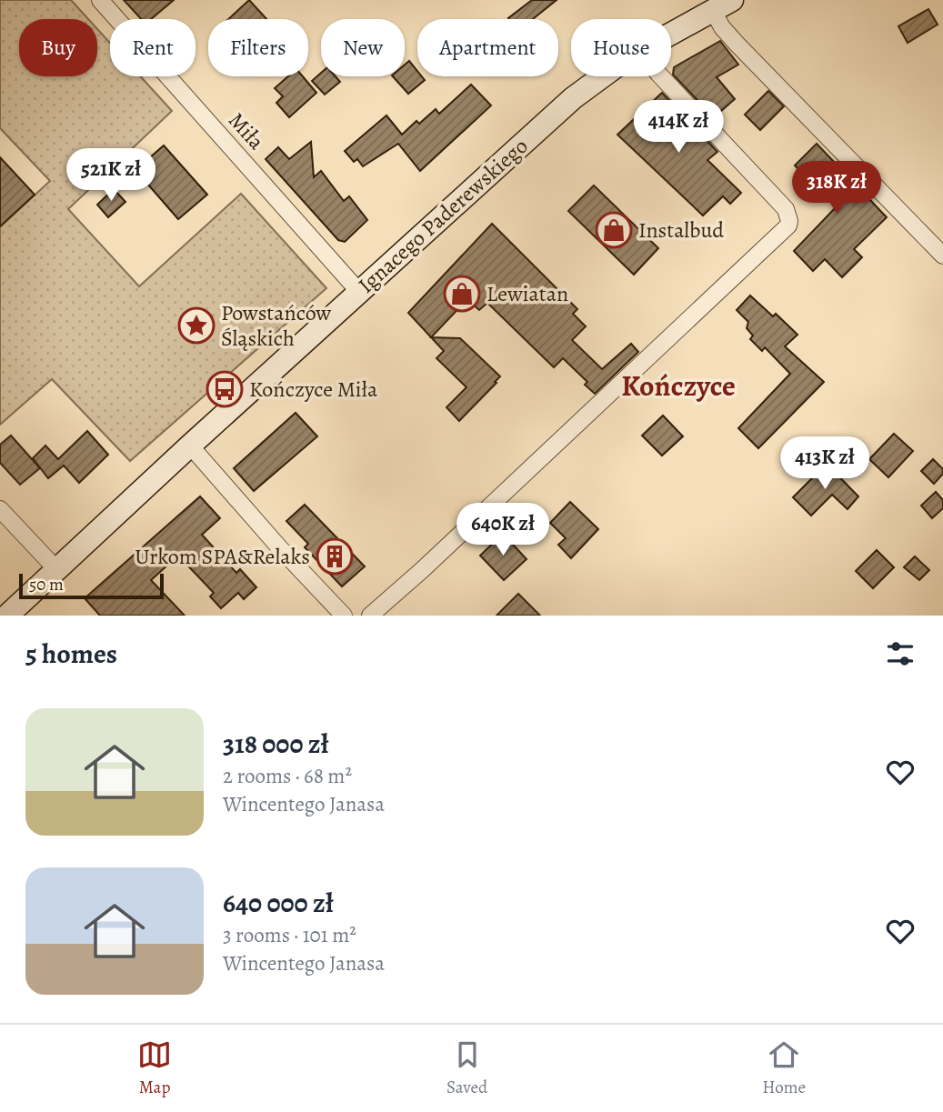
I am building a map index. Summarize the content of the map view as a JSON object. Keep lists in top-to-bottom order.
{
  "streets": {
    "main road": ["Ignacego Paderewskiego"],
    "street": ["Miła"]
  },
  "crossings": [
    ["Miła", "Ignacego Paderewskiego"]
  ],
  "districts": ["Kończyce"],
  "places": {
    "shop": ["Instalbud", "Lewiatan"],
    "place": ["Powstańców Śląskich"],
    "bus stop": ["Kończyce Miła"],
    "building": ["Urkom SPA&Relaks"]
  },
  "scale_bar": "50 m",
  "page": {
    "chip": [
      "Buy",
      "Rent",
      "Filters",
      "New",
      "Apartment",
      "House"
    ],
    "price": [
      "414K zł",
      "521K zł",
      "318K zł",
      "413K zł",
      "640K zł"
    ],
    "scale": "50 m",
    "heading": "5 homes",
    "list": [
      {
        "name": "318 000 zł",
        "note": "2 rooms · 68 m² · Wincentego Janasa"
      },
      {
        "name": "640 000 zł",
        "note": "3 rooms · 101 m² · Wincentego Janasa"
      }
    ],
    "tabs": ["Map", "Saved", "Home"]
  }
}
